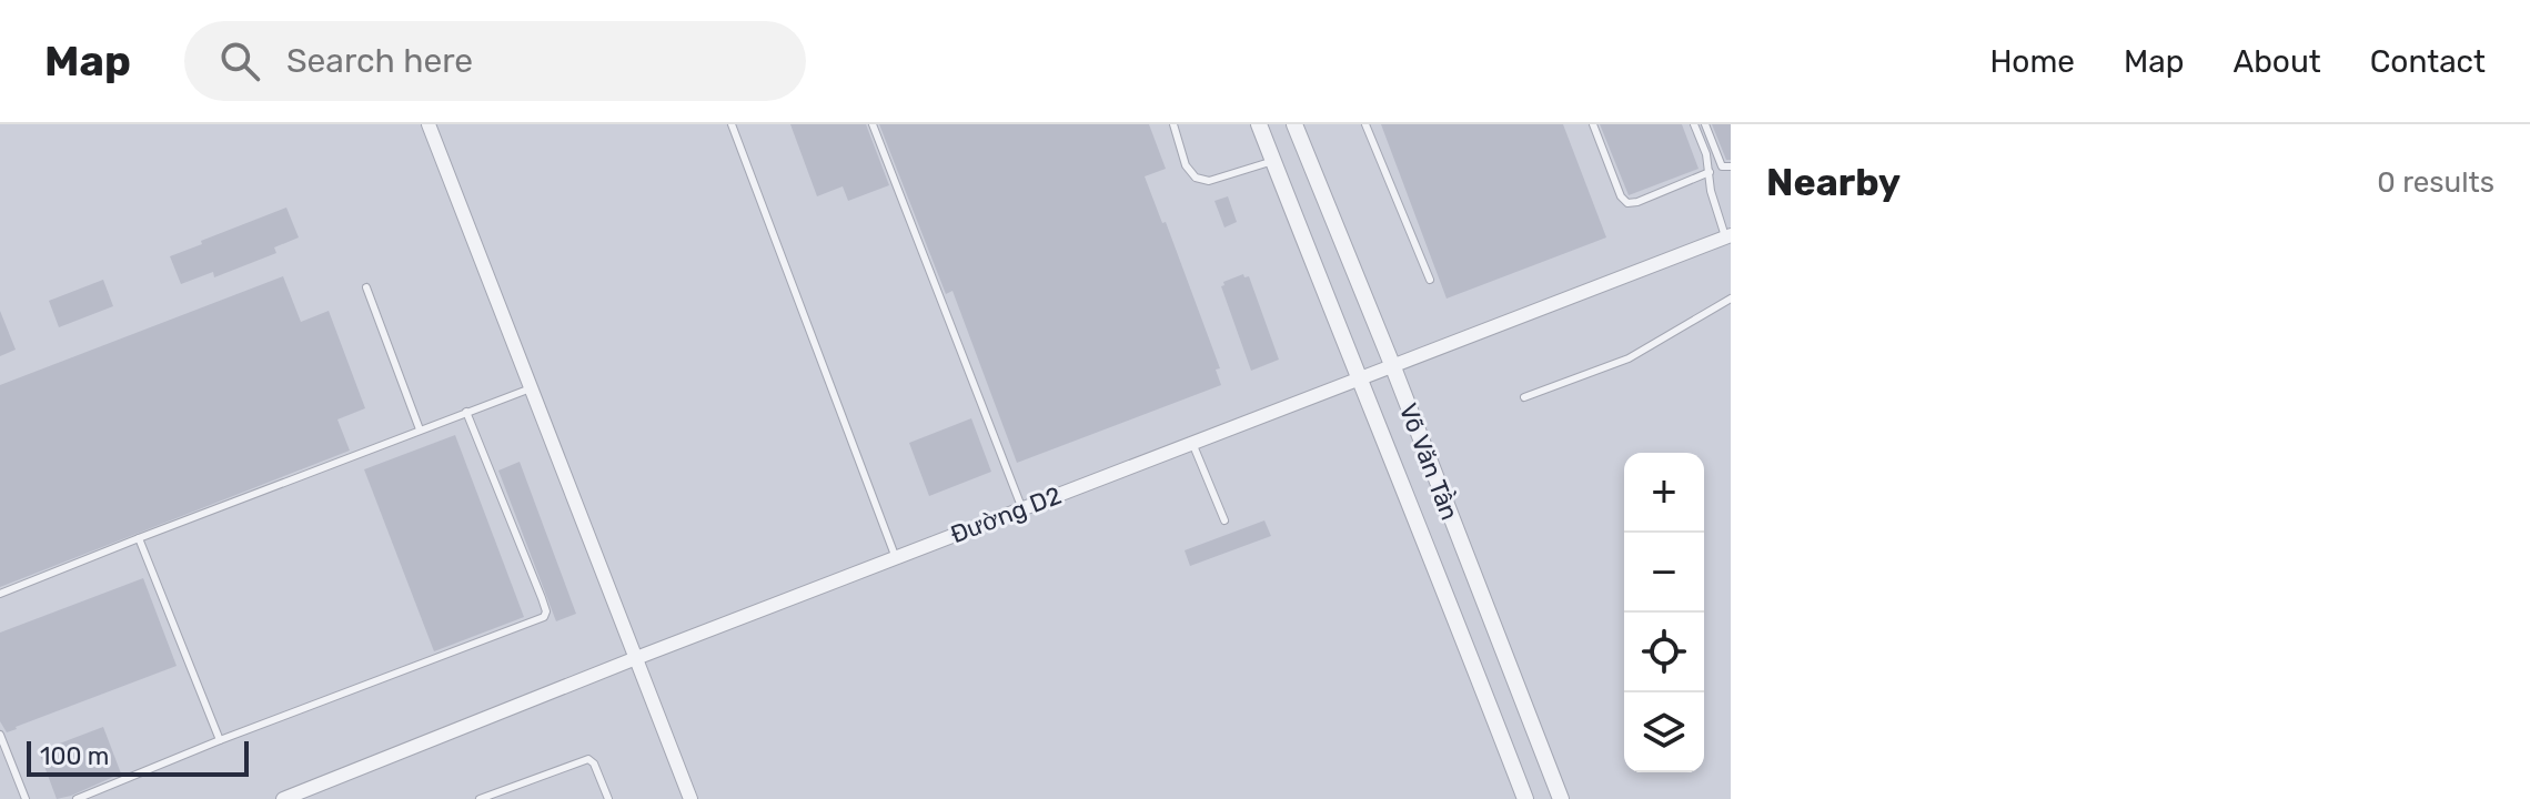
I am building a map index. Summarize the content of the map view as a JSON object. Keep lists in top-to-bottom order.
{
  "streets": {
    "street": ["Võ Văn Tần", "Đường D2"]
  },
  "crossings": [
    ["Võ Văn Tần", "Đường D2"]
  ],
  "scale_bar": "100 m",
  "page": {
    "header": "Map",
    "search": "Search here",
    "nav": [
      "Home",
      "Map",
      "About",
      "Contact"
    ],
    "heading": ["Nearby", "0 results"],
    "map_buttons": ["+", "−"],
    "scale": "100 m"
  }
}
